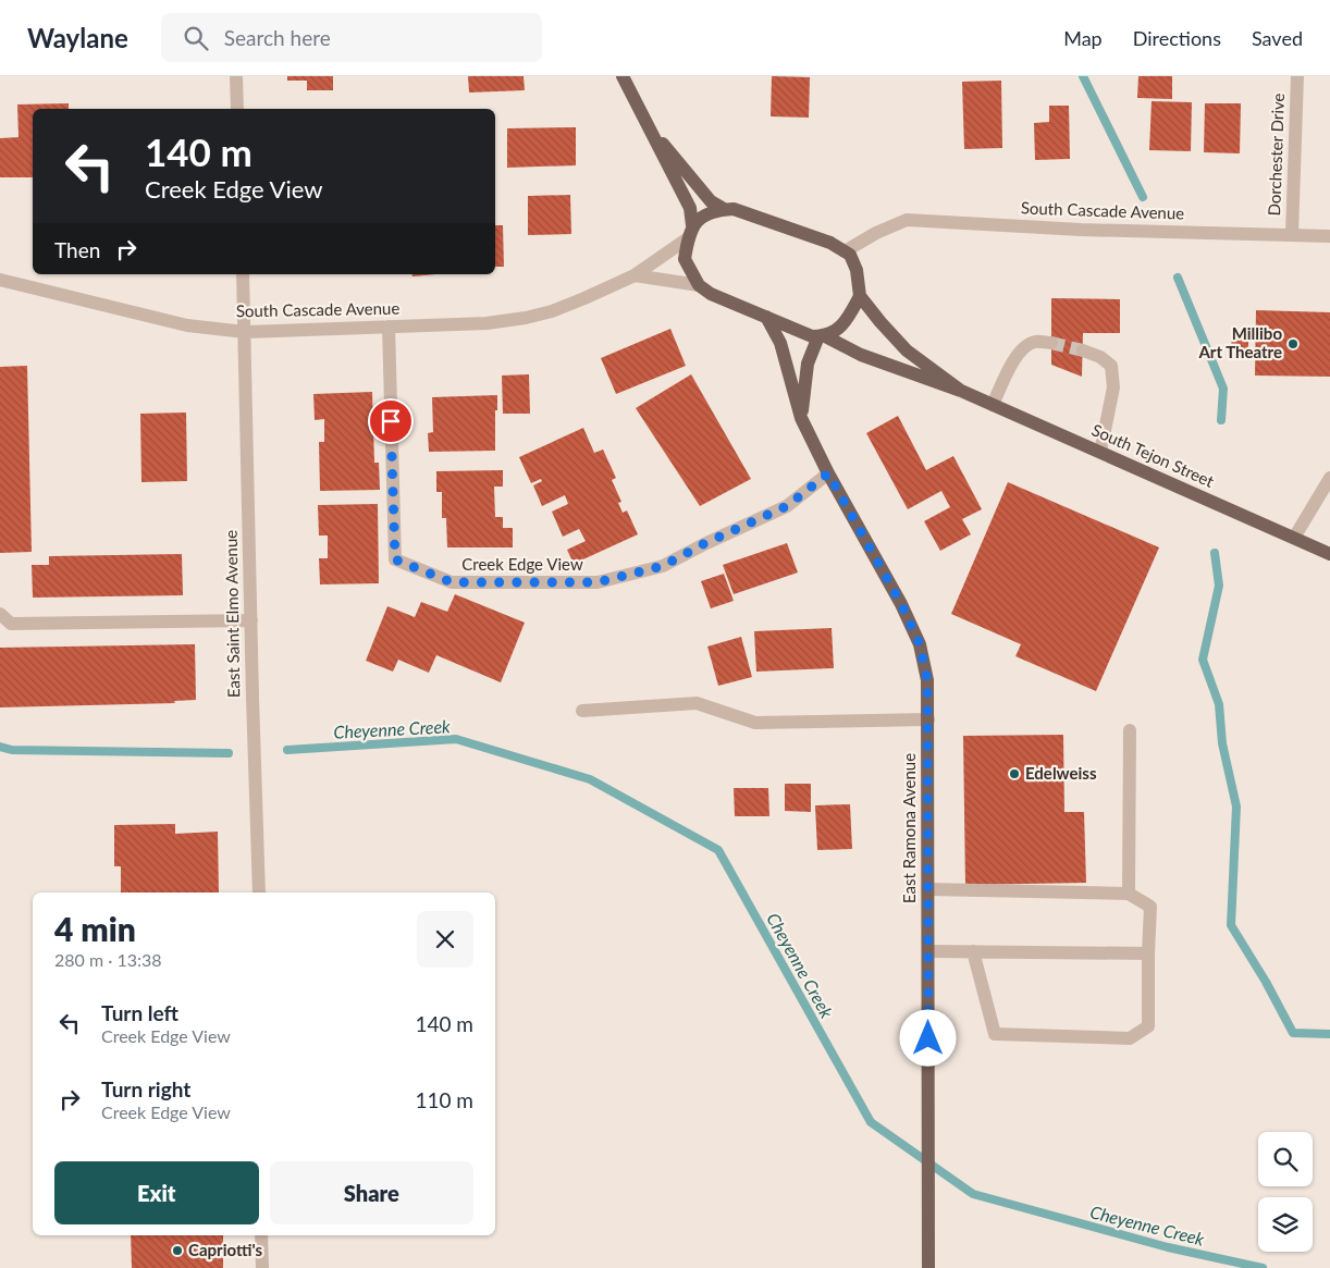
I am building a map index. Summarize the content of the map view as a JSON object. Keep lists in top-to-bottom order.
{
  "streets": {
    "main road": ["South Tejon Street", "East Ramona Avenue"],
    "street": [
      "Dorchester Drive",
      "South Cascade Avenue",
      "Creek Edge View",
      "East Saint Elmo Avenue"
    ]
  },
  "crossings": [
    ["Dorchester Drive", "South Cascade Avenue"],
    ["South Cascade Avenue", "Creek Edge View"],
    ["South Cascade Avenue", "East Saint Elmo Avenue"],
    ["Creek Edge View", "East Ramona Avenue"]
  ],
  "water": ["Cheyenne Creek"],
  "places": ["Millibo Art Theatre", "Edelweiss", "Capriotti's"],
  "page": {
    "header": "Waylane",
    "search": "Search here",
    "nav": ["Map", "Directions", "Saved"],
    "turn": ["140 m", "Creek Edge View"],
    "then": "Then",
    "heading": ["4 min", "280 m · 13:38"],
    "list": [
      {
        "name": "Turn left",
        "note": "Creek Edge View",
        "value": "140 m"
      },
      {
        "name": "Turn right",
        "note": "Creek Edge View",
        "value": "110 m"
      }
    ],
    "buttons": ["Exit", "Share"]
  }
}
